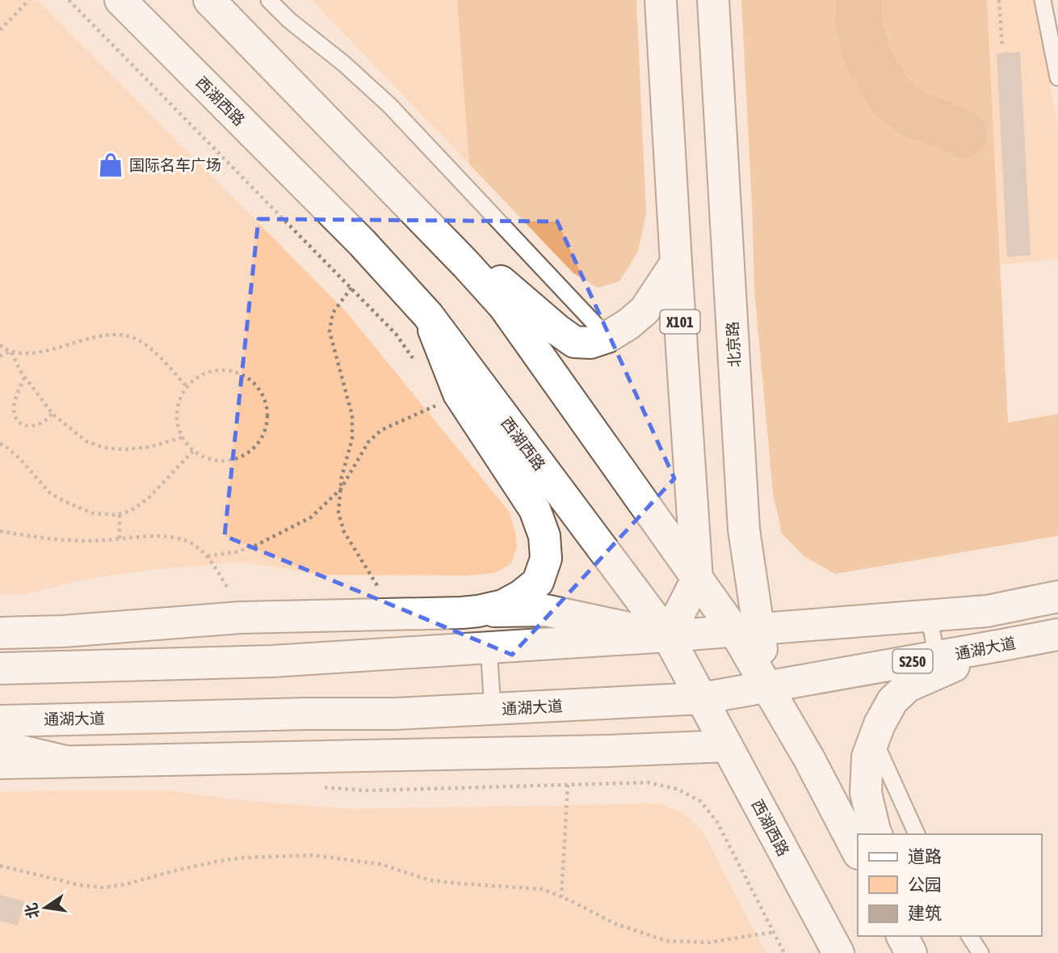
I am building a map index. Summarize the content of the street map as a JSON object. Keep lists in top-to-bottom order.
{
  "streets": {
    "main road": [
      "西湖西路",
      "X101",
      "北京路",
      "通湖大道",
      "S250"
    ]
  },
  "crossings": [
    ["西湖西路", "通湖大道"]
  ],
  "places": {
    "shop": ["国际名车广场"]
  },
  "legend": ["道路", "公园", "建筑"],
  "north": "left"
}
